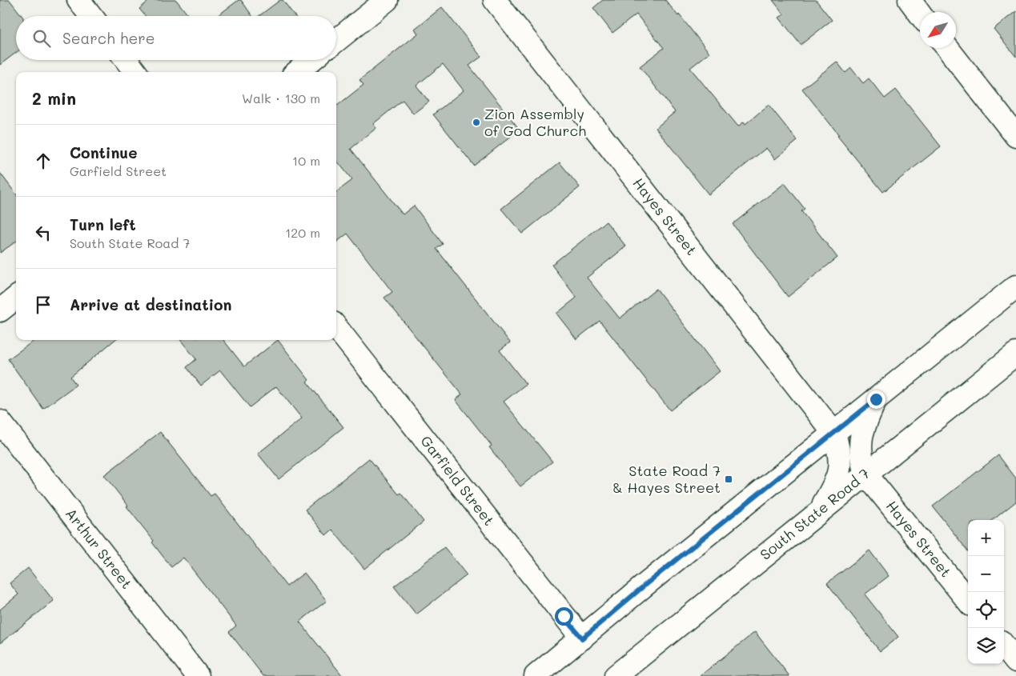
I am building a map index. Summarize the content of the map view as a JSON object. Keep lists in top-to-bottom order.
{
  "streets": {
    "street": [
      "Hayes Street",
      "Garfield Street",
      "South State Road 7",
      "Arthur Street"
    ]
  },
  "crossings": [
    ["Hayes Street", "South State Road 7"]
  ],
  "places": {
    "other": ["Zion Assembly of God Church"],
    "transit": ["State Road 7 & Hayes Street"]
  },
  "north": "bottom left",
  "page": {
    "search": "Search here",
    "heading": ["2 min", "Walk · 130 m"],
    "list": [
      ["Continue", "Garfield Street", "10 m"],
      ["Turn left", "South State Road 7", "120 m"],
      "Arrive at destination"
    ],
    "map_buttons": ["+", "−"]
  }
}
